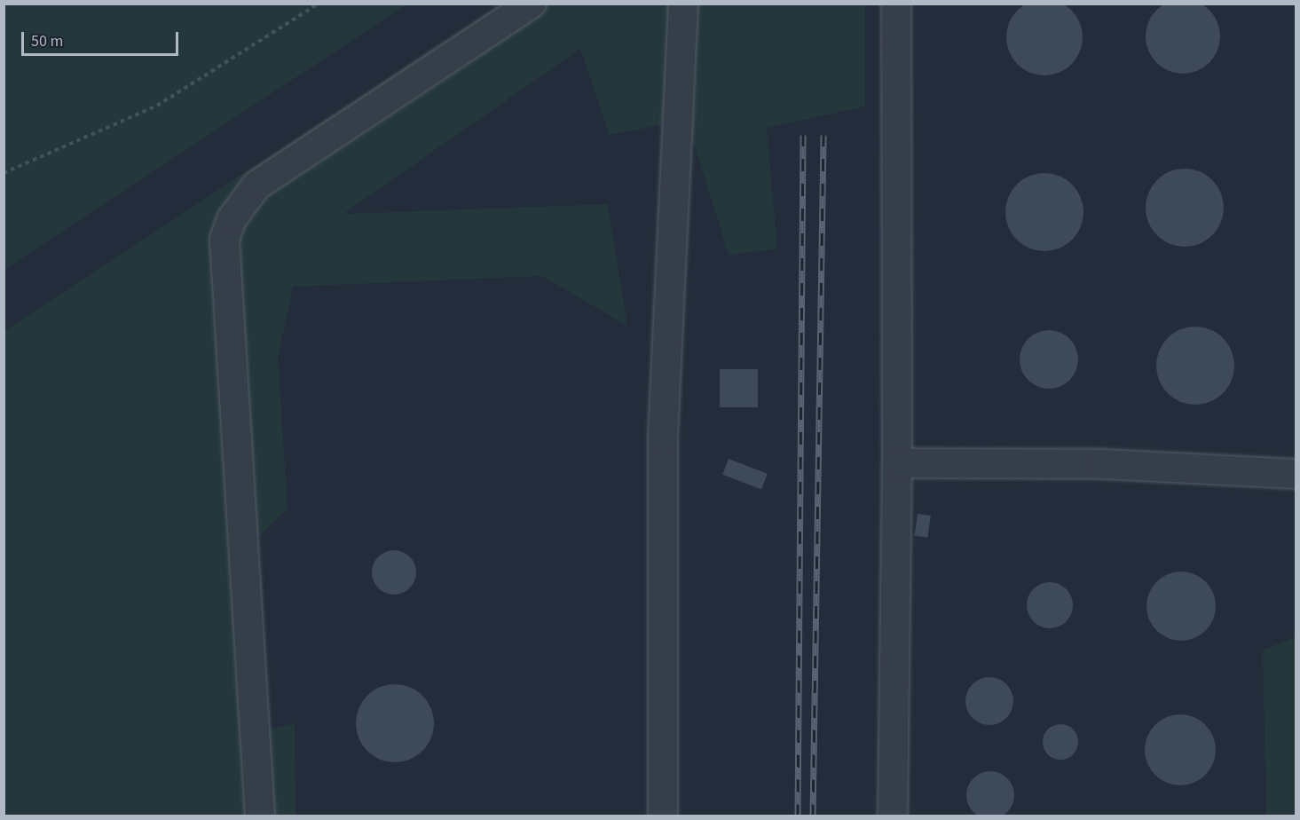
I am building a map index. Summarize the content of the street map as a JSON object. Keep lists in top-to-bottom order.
{
  "scale_bar": "50 m"
}
